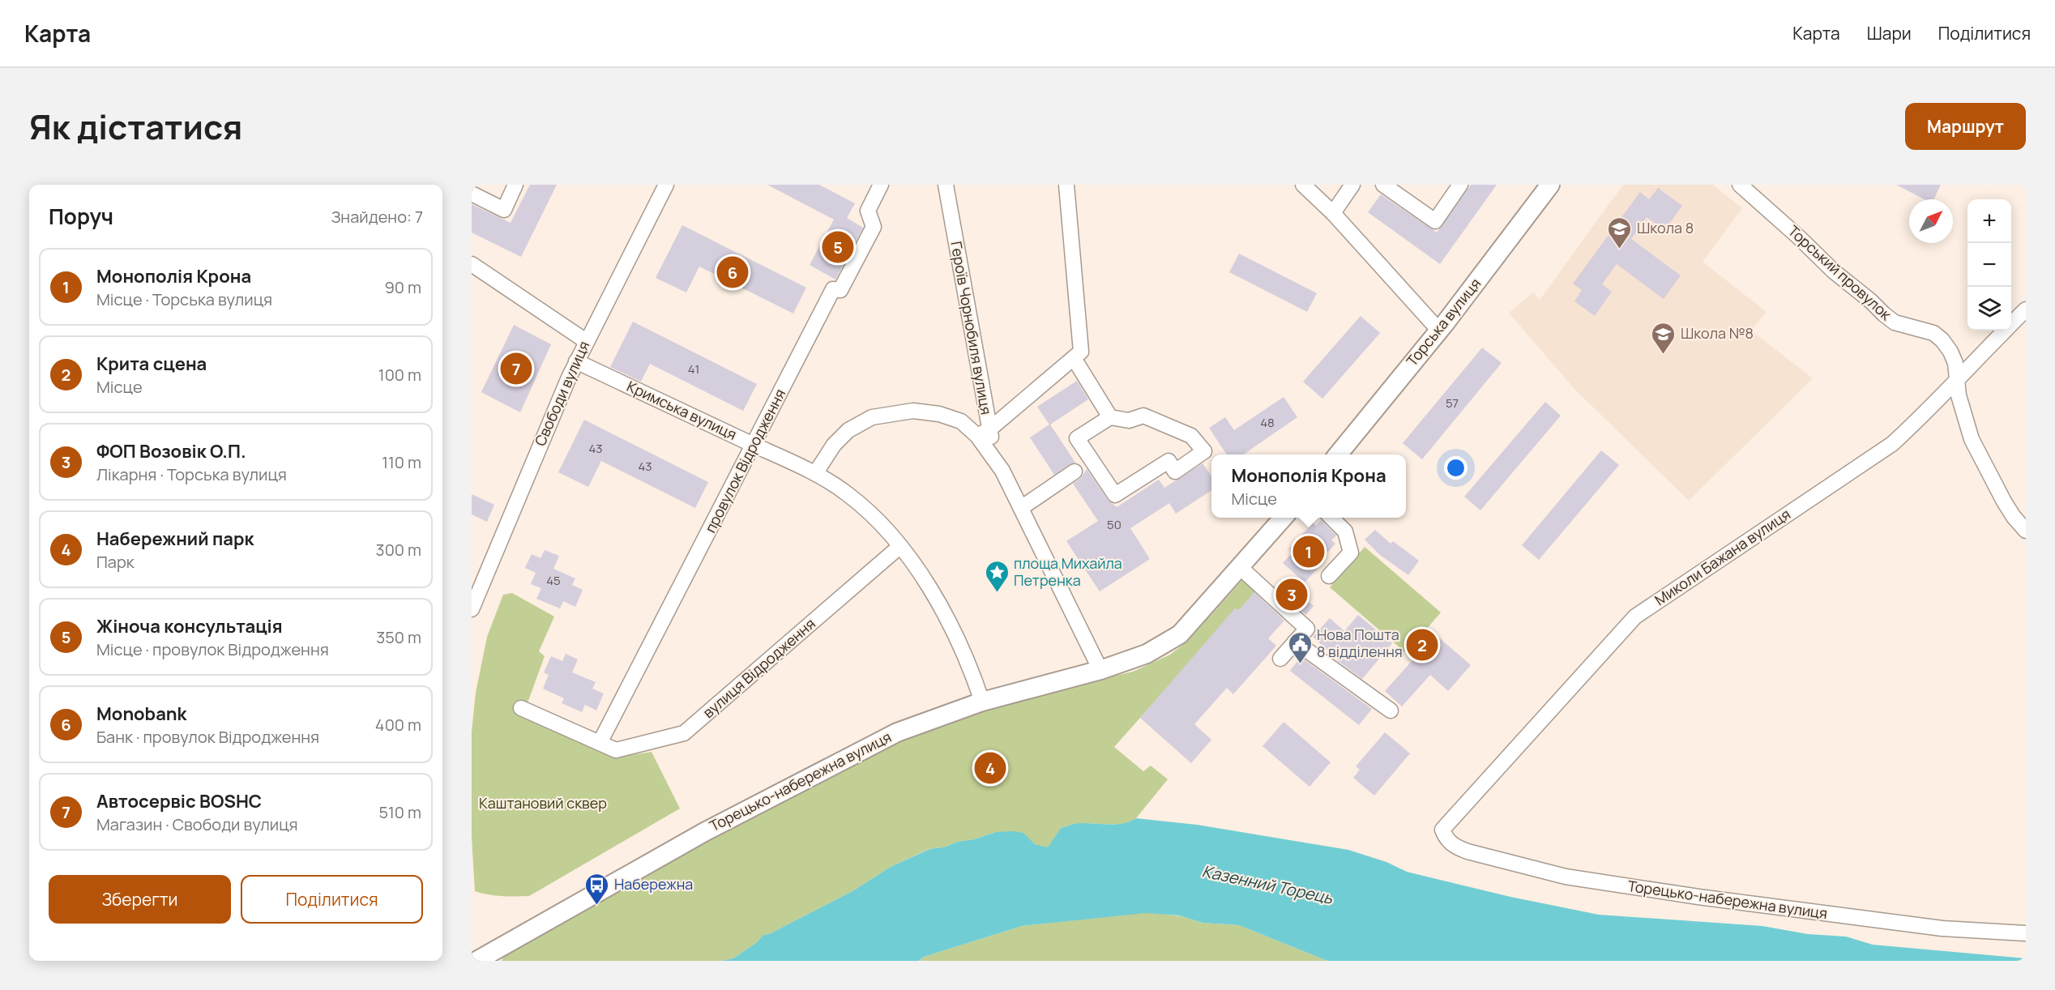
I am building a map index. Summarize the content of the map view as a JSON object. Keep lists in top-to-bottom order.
{
  "streets": {
    "main road": ["Торська вулиця", "Торецько-набережна вулиця"],
    "street": [
      "Торський провулок",
      "Героїв Чорнобиля вулиця",
      "Свободи вулиця",
      "Кримська вулиця",
      "провулок Відродження",
      "Миколи Бажана вулиця",
      "вулиця Відродження"
    ]
  },
  "crossings": [
    ["Торський провулок", "Миколи Бажана вулиця"],
    ["Свободи вулиця", "Кримська вулиця"],
    ["Кримська вулиця", "провулок Відродження"],
    ["Кримська вулиця", "вулиця Відродження"],
    ["Кримська вулиця", "Торецько-набережна вулиця"],
    ["провулок Відродження", "вулиця Відродження"],
    ["Миколи Бажана вулиця", "Торецько-набережна вулиця"]
  ],
  "water": ["Казенний Торець"],
  "parks": ["Каштановий сквер"],
  "places": {
    "school or university": ["Школа 8", "Школа №8"],
    "place": ["площа Михайла Петренка"],
    "public building": ["Нова Пошта 8 відділення"],
    "bus stop": ["Набережна"]
  },
  "house_numbers": [
    "41",
    "57",
    "48",
    "43",
    "43",
    "50",
    "45"
  ],
  "north": "top right",
  "page": {
    "header": "Карта",
    "nav": ["Карта", "Шари", "Поділитися"],
    "title": "Як дістатися",
    "buttons": [
      "Маршрут",
      ["Зберегти", "Поділитися"]
    ],
    "heading": ["Поруч", "Знайдено: 7"],
    "map_buttons": ["+", "−"],
    "pins": [
      "5",
      "6",
      "7",
      "1",
      "3",
      "2",
      "4"
    ],
    "list": [
      {
        "mark": "1",
        "name": "Монополія Крона",
        "note": "Місце · Торська вулиця",
        "value": "90 m"
      },
      {
        "mark": "2",
        "name": "Крита сцена",
        "note": "Місце",
        "value": "100 m"
      },
      {
        "mark": "3",
        "name": "ФОП Возовік О.П.",
        "note": "Лікарня · Торська вулиця",
        "value": "110 m"
      },
      {
        "mark": "4",
        "name": "Набережний парк",
        "note": "Парк",
        "value": "300 m"
      },
      {
        "mark": "5",
        "name": "Жіноча консультація",
        "note": "Місце · провулок Відродження",
        "value": "350 m"
      },
      {
        "mark": "6",
        "name": "Monobank",
        "note": "Банк · провулок Відродження",
        "value": "400 m"
      },
      {
        "mark": "7",
        "name": "Автосервіс BOSHC",
        "note": "Магазин · Свободи вулиця",
        "value": "510 m"
      }
    ],
    "popup": ["Монополія Крона", "Місце"]
  }
}
